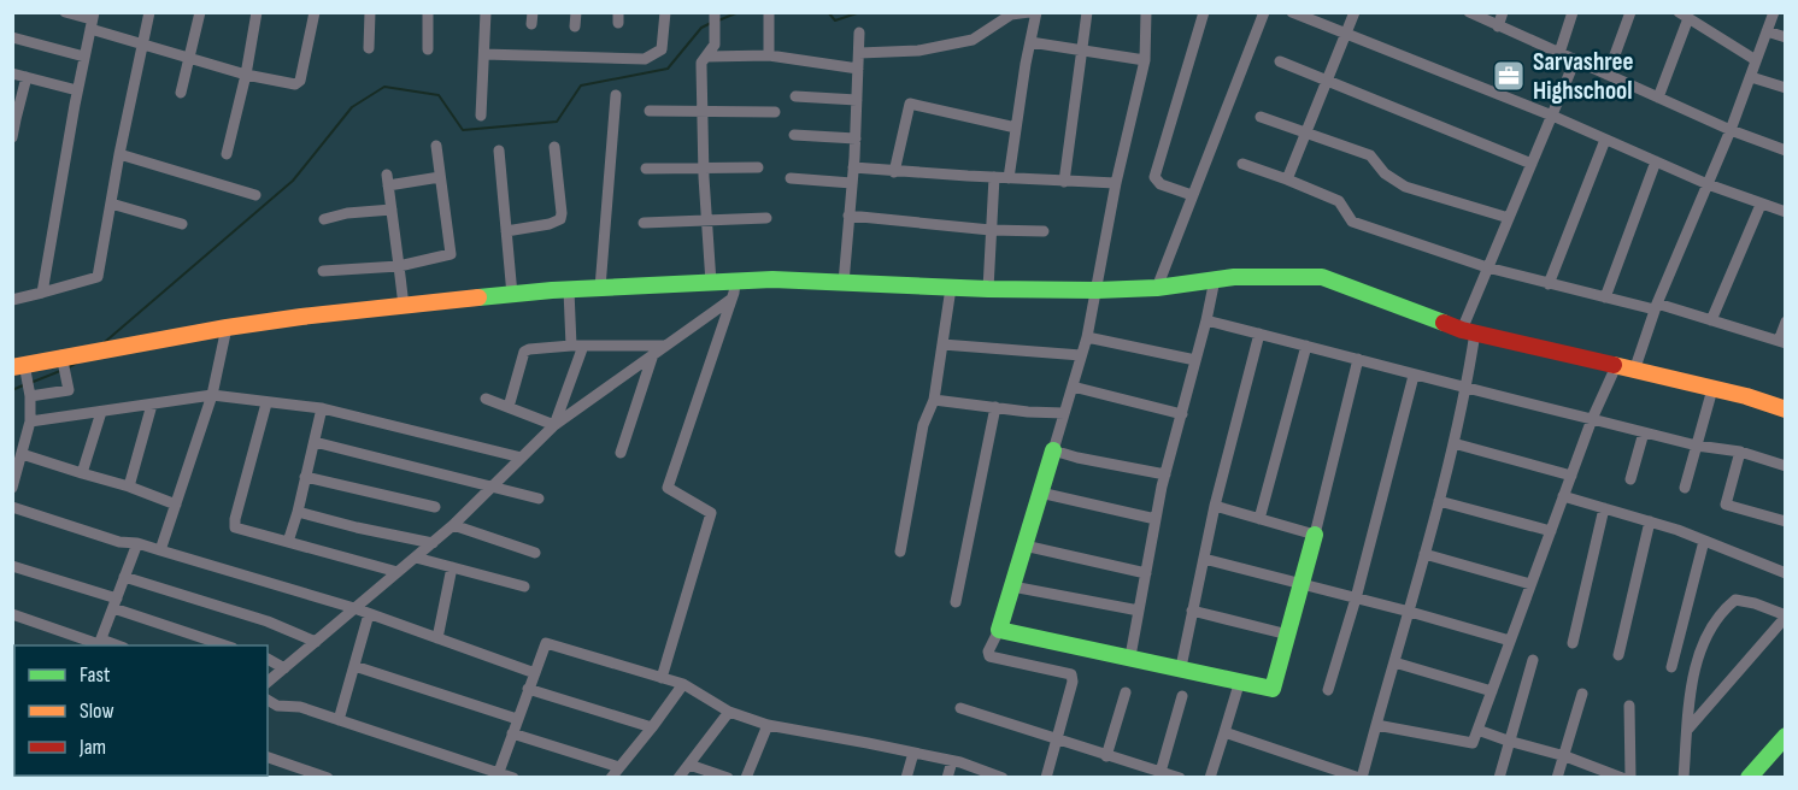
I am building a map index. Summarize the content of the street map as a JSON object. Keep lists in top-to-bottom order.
{
  "places": {
    "office": ["Sarvashree Highschool"]
  },
  "legend": ["Fast", "Slow", "Jam"]
}
